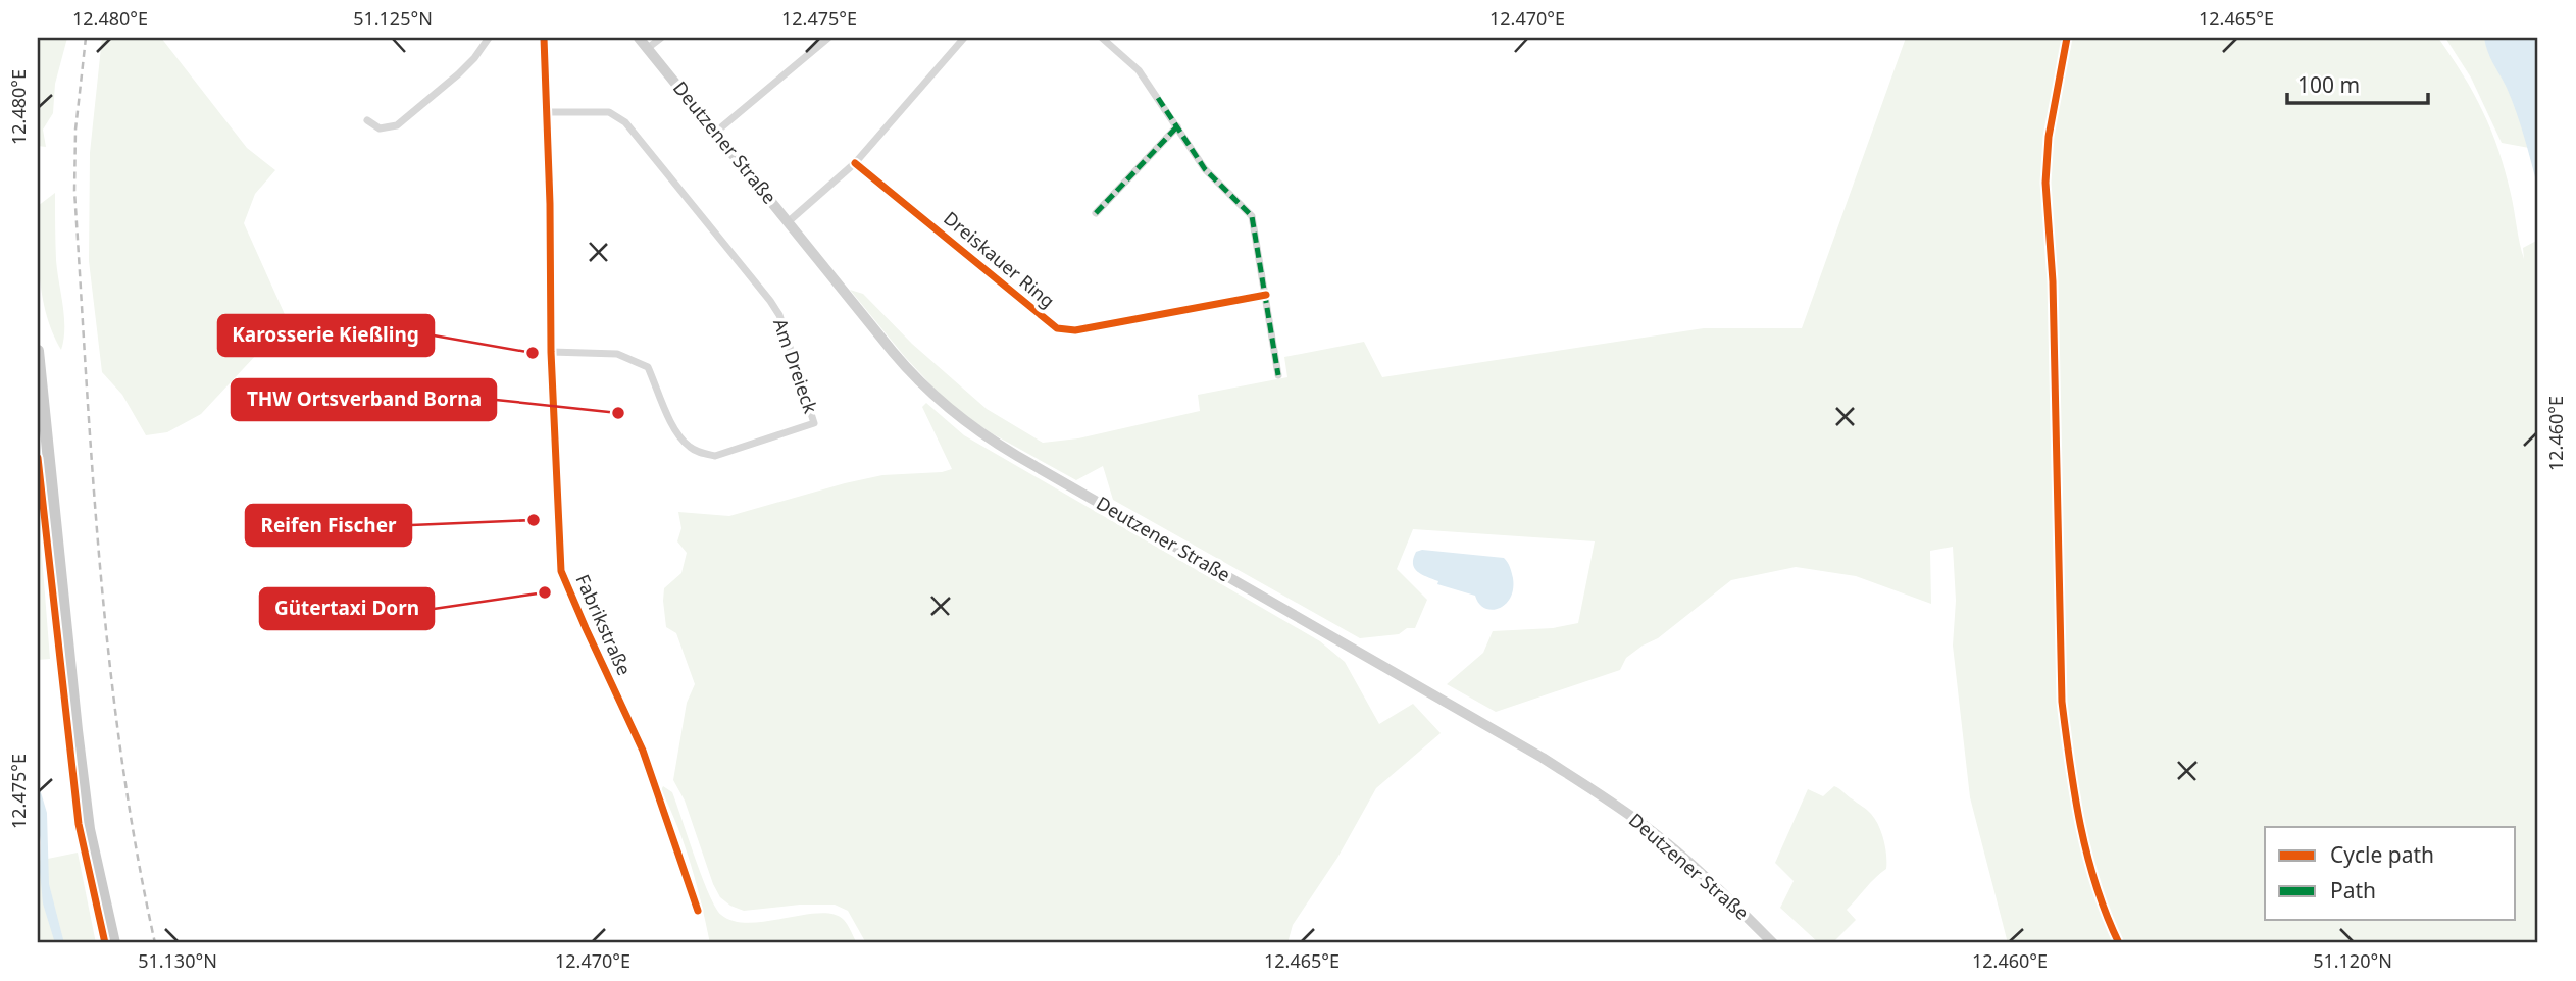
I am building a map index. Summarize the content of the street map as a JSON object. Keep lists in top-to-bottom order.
{
  "streets": {
    "main road": ["Deutzener Straße"],
    "street": ["Dreiskauer Ring", "Am Dreieck", "Fabrikstraße"]
  },
  "crossings": [
    ["Am Dreieck", "Fabrikstraße"]
  ],
  "places": [
    "Karosserie Kießling",
    "THW Ortsverband Borna",
    "Reifen Fischer",
    "Gütertaxi Dorn"
  ],
  "legend": ["Cycle path", "Path"],
  "scale_bar": "100 m",
  "coordinates": [
    "12.480°E",
    "51.125°N",
    "12.475°E",
    "12.470°E",
    "12.465°E",
    "12.460°E",
    "51.130°N",
    "51.120°N"
  ]
}
